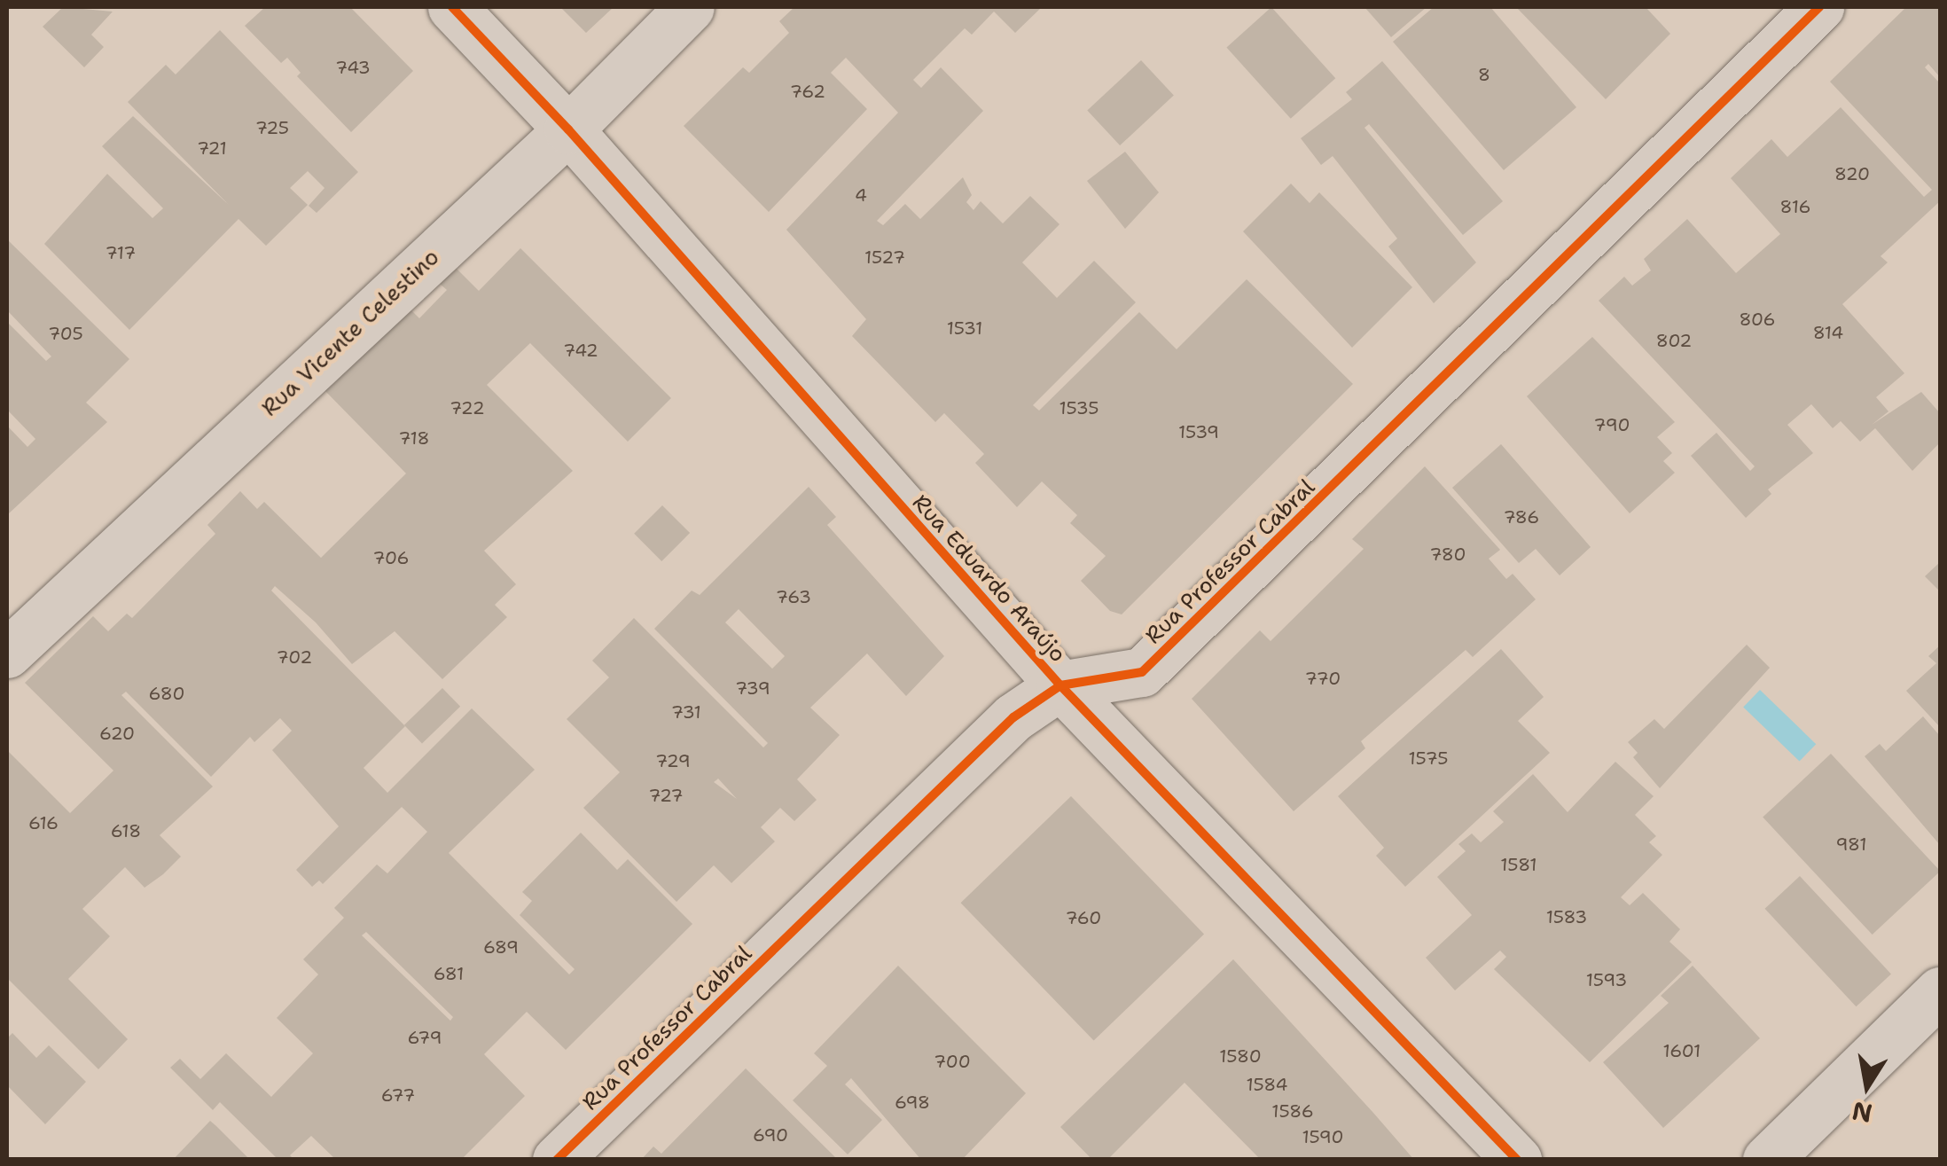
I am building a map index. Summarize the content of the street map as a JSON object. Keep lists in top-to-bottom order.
{
  "streets": {
    "street": ["Rua Vicente Celestino", "Rua Professor Cabral", "Rua Eduardo Araújo"]
  },
  "crossings": [
    ["Rua Vicente Celestino", "Rua Eduardo Araújo"],
    ["Rua Professor Cabral", "Rua Eduardo Araújo"]
  ],
  "house_numbers": [
    "743",
    "8",
    "762",
    "725",
    "721",
    "820",
    "4",
    "816",
    "717",
    "1527",
    "806",
    "1531",
    "814",
    "705",
    "802",
    "742",
    "722",
    "1535",
    "790",
    "1539",
    "718",
    "786",
    "780",
    "706",
    "763",
    "702",
    "770",
    "739",
    "680",
    "731",
    "620",
    "1575",
    "729",
    "727",
    "616",
    "618",
    "981",
    "1581",
    "1583",
    "760",
    "689",
    "681",
    "1593",
    "679",
    "1601",
    "1580",
    "700",
    "1584",
    "677",
    "698",
    "1586",
    "690",
    "1590"
  ],
  "north": "bottom"
}
